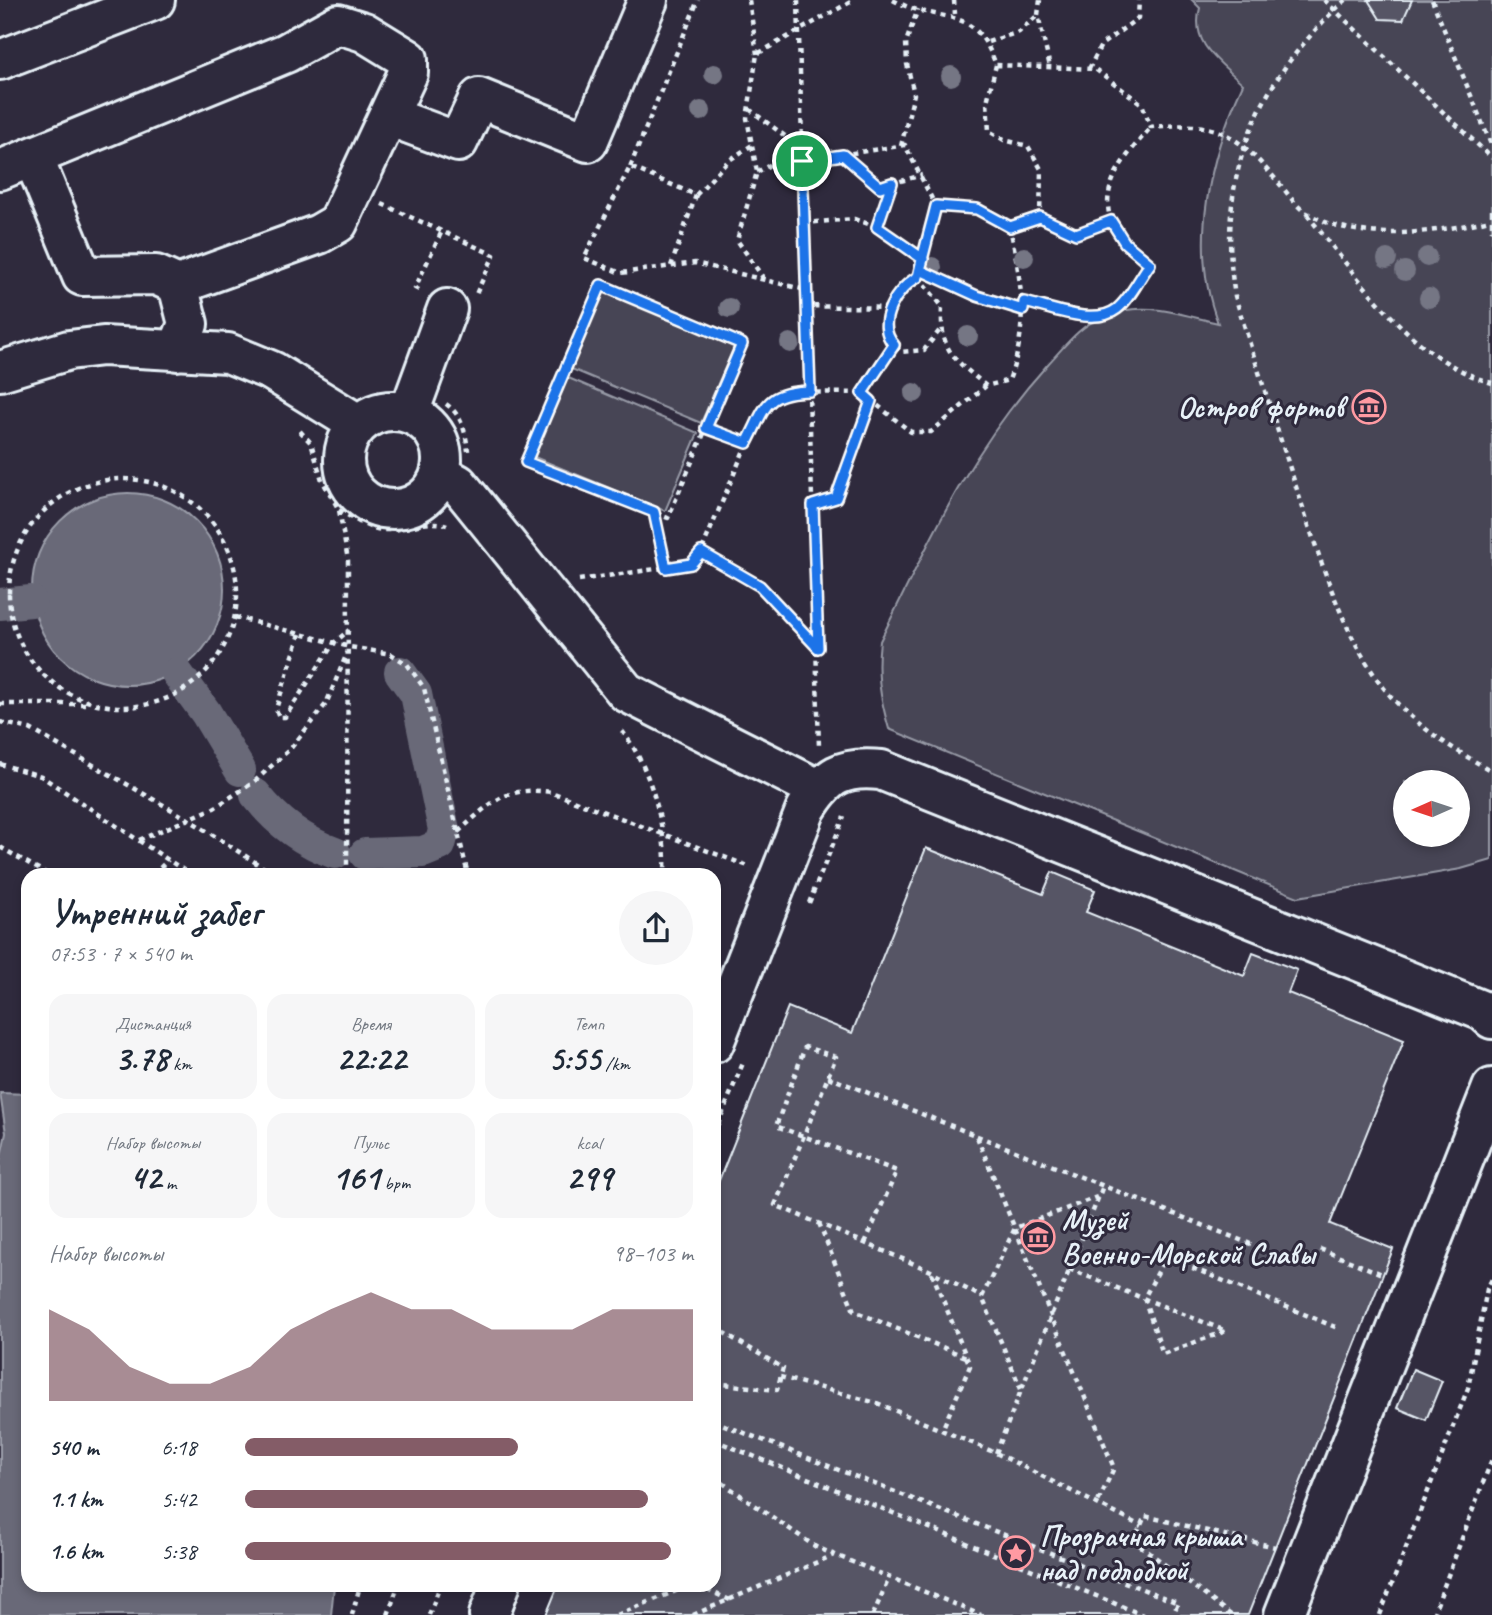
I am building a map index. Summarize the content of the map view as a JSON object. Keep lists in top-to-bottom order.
{
  "places": {
    "museum": ["Остров фортов", "Музей Военно-Морской Славы"],
    "place": ["Прозрачная крыша над подлодкой"]
  },
  "north": "left",
  "page": {
    "heading": ["Утренний забег", "07:53 · 7 × 540 m"],
    "stats": [
      ["Дистанция", "3.78 km"],
      ["Время", "22:22"],
      ["Темп", "5:55 /km"],
      ["Набор высоты", "42 m"],
      ["Пульс", "161 bpm"],
      ["kcal", "299"]
    ],
    "chart": ["Набор высоты", "98–103 m"],
    "list": [
      {
        "name": "540 m",
        "note": "6:18"
      },
      {
        "name": "1.1 km",
        "note": "5:42"
      },
      {
        "name": "1.6 km",
        "note": "5:38"
      }
    ]
  }
}
